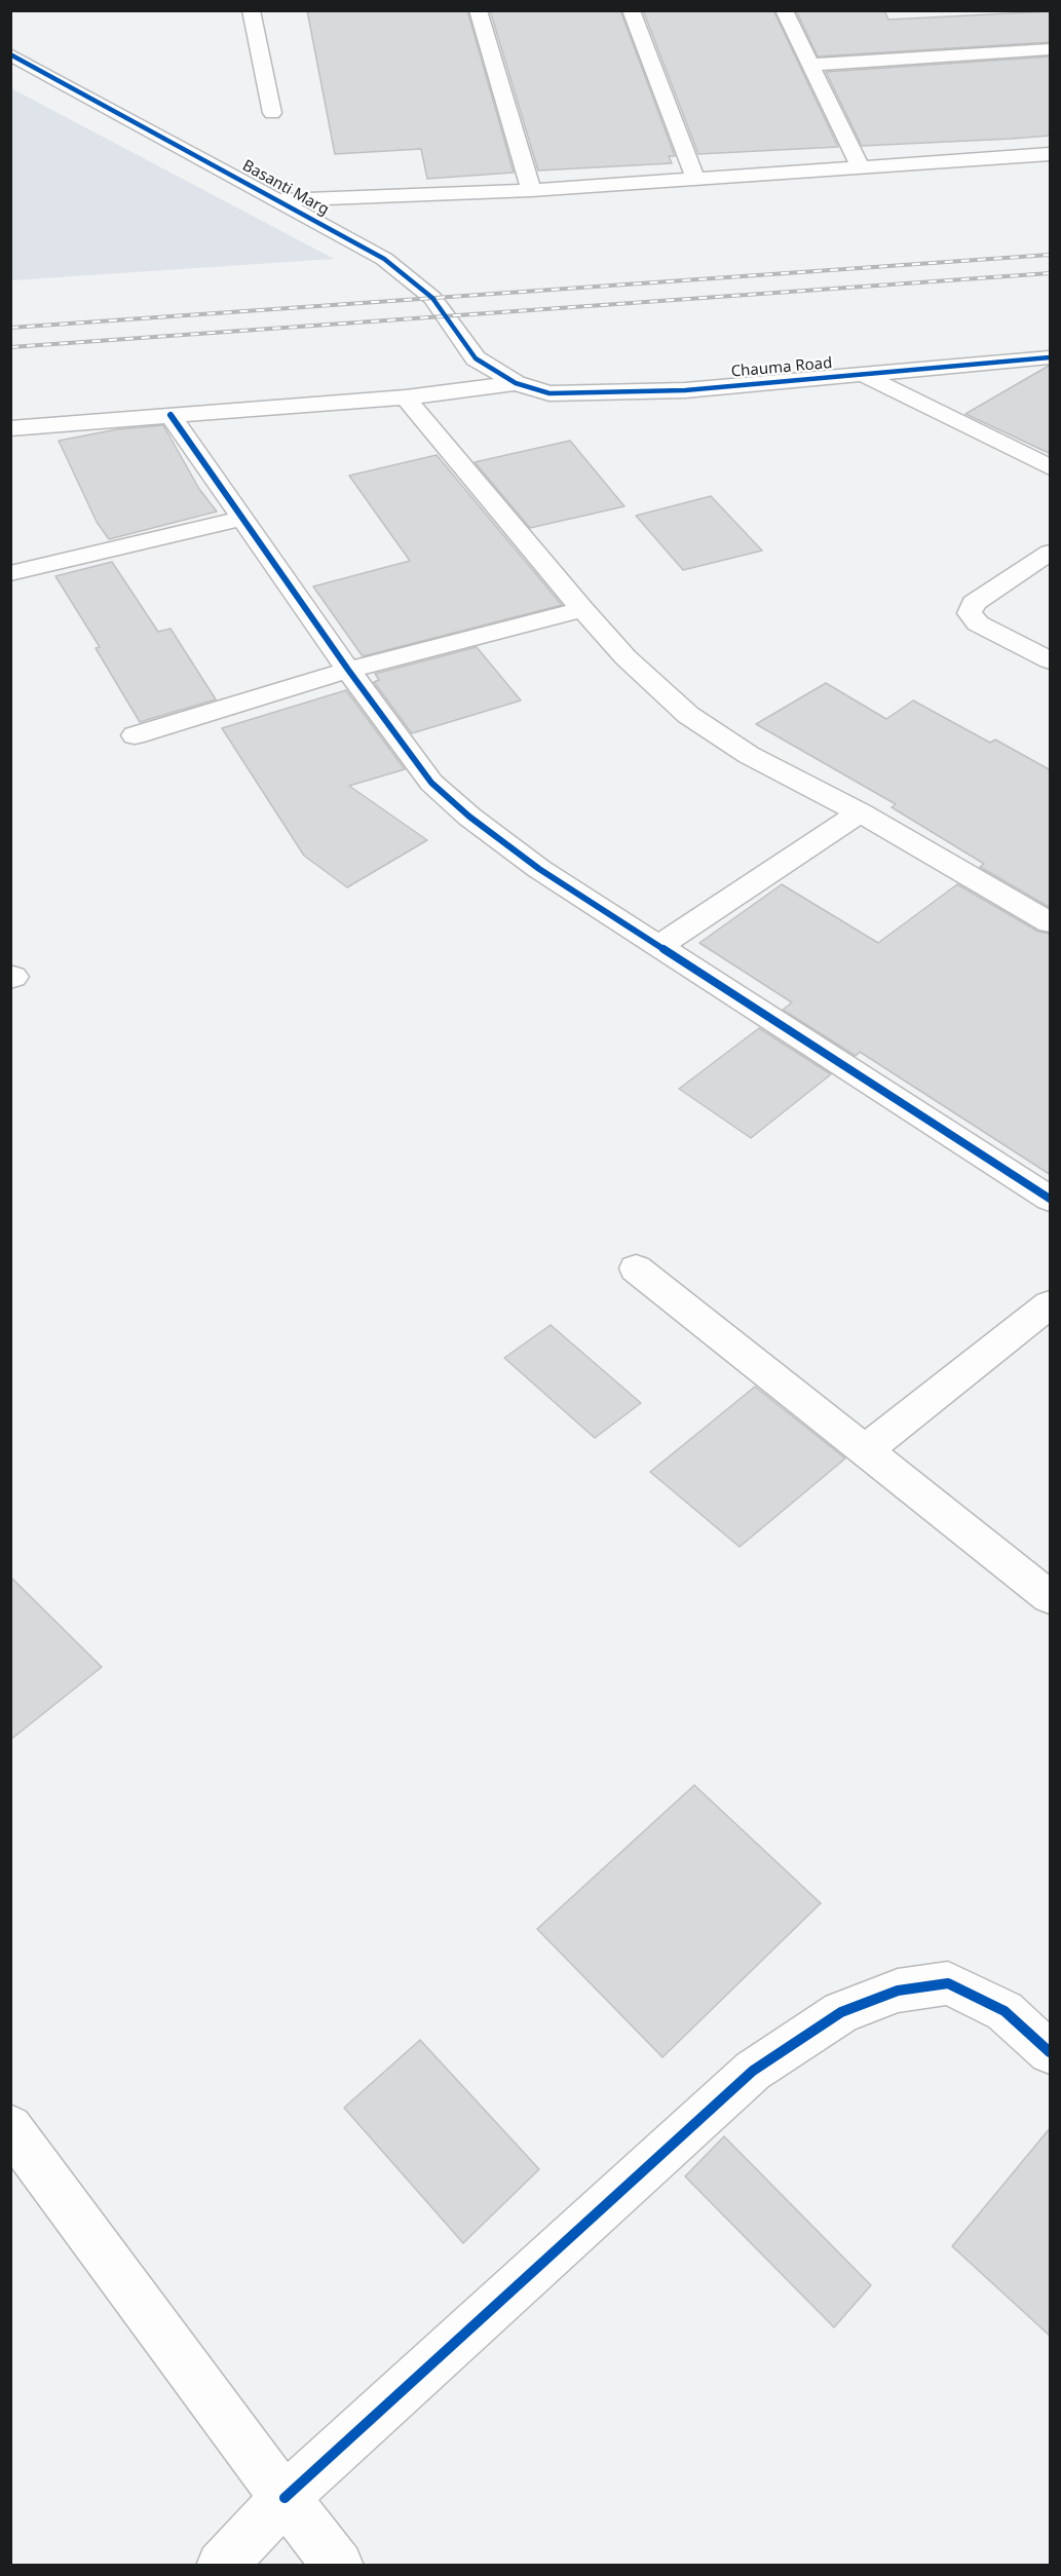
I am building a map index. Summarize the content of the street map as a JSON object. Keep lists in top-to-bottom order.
{
  "streets": {
    "street": ["Basanti Marg", "Chauma Road"]
  },
  "crossings": [
    ["Basanti Marg", "Chauma Road"]
  ]
}
